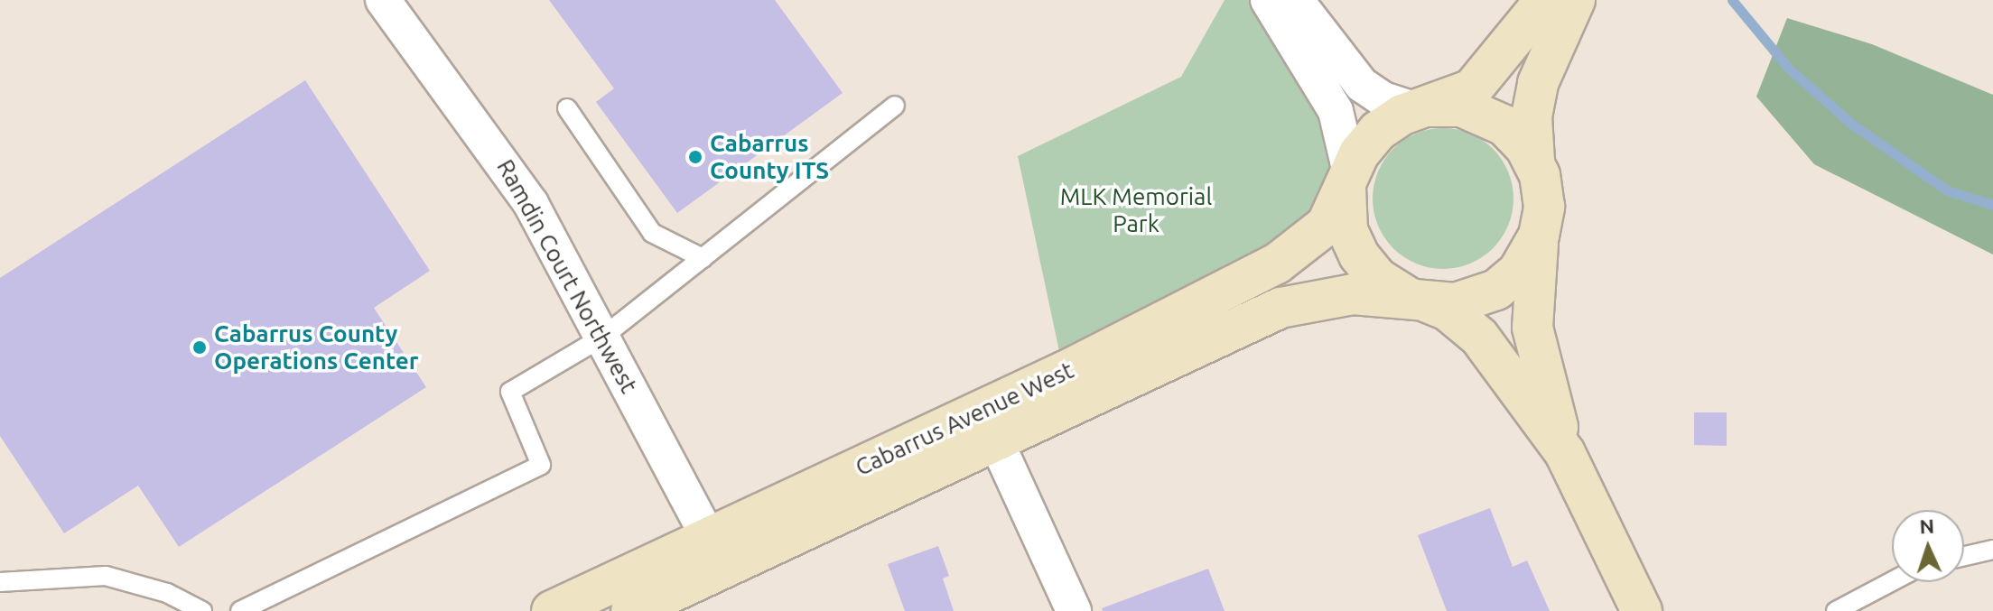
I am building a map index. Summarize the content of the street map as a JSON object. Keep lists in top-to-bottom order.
{
  "streets": {
    "main road": ["Cabarrus Avenue West"],
    "street": ["Ramdin Court Northwest"]
  },
  "crossings": [
    ["Ramdin Court Northwest", "Cabarrus Avenue West"]
  ],
  "parks": ["MLK Memorial Park"],
  "places": ["Cabarrus County ITS", "Cabarrus County Operations Center"],
  "north": "top"
}
